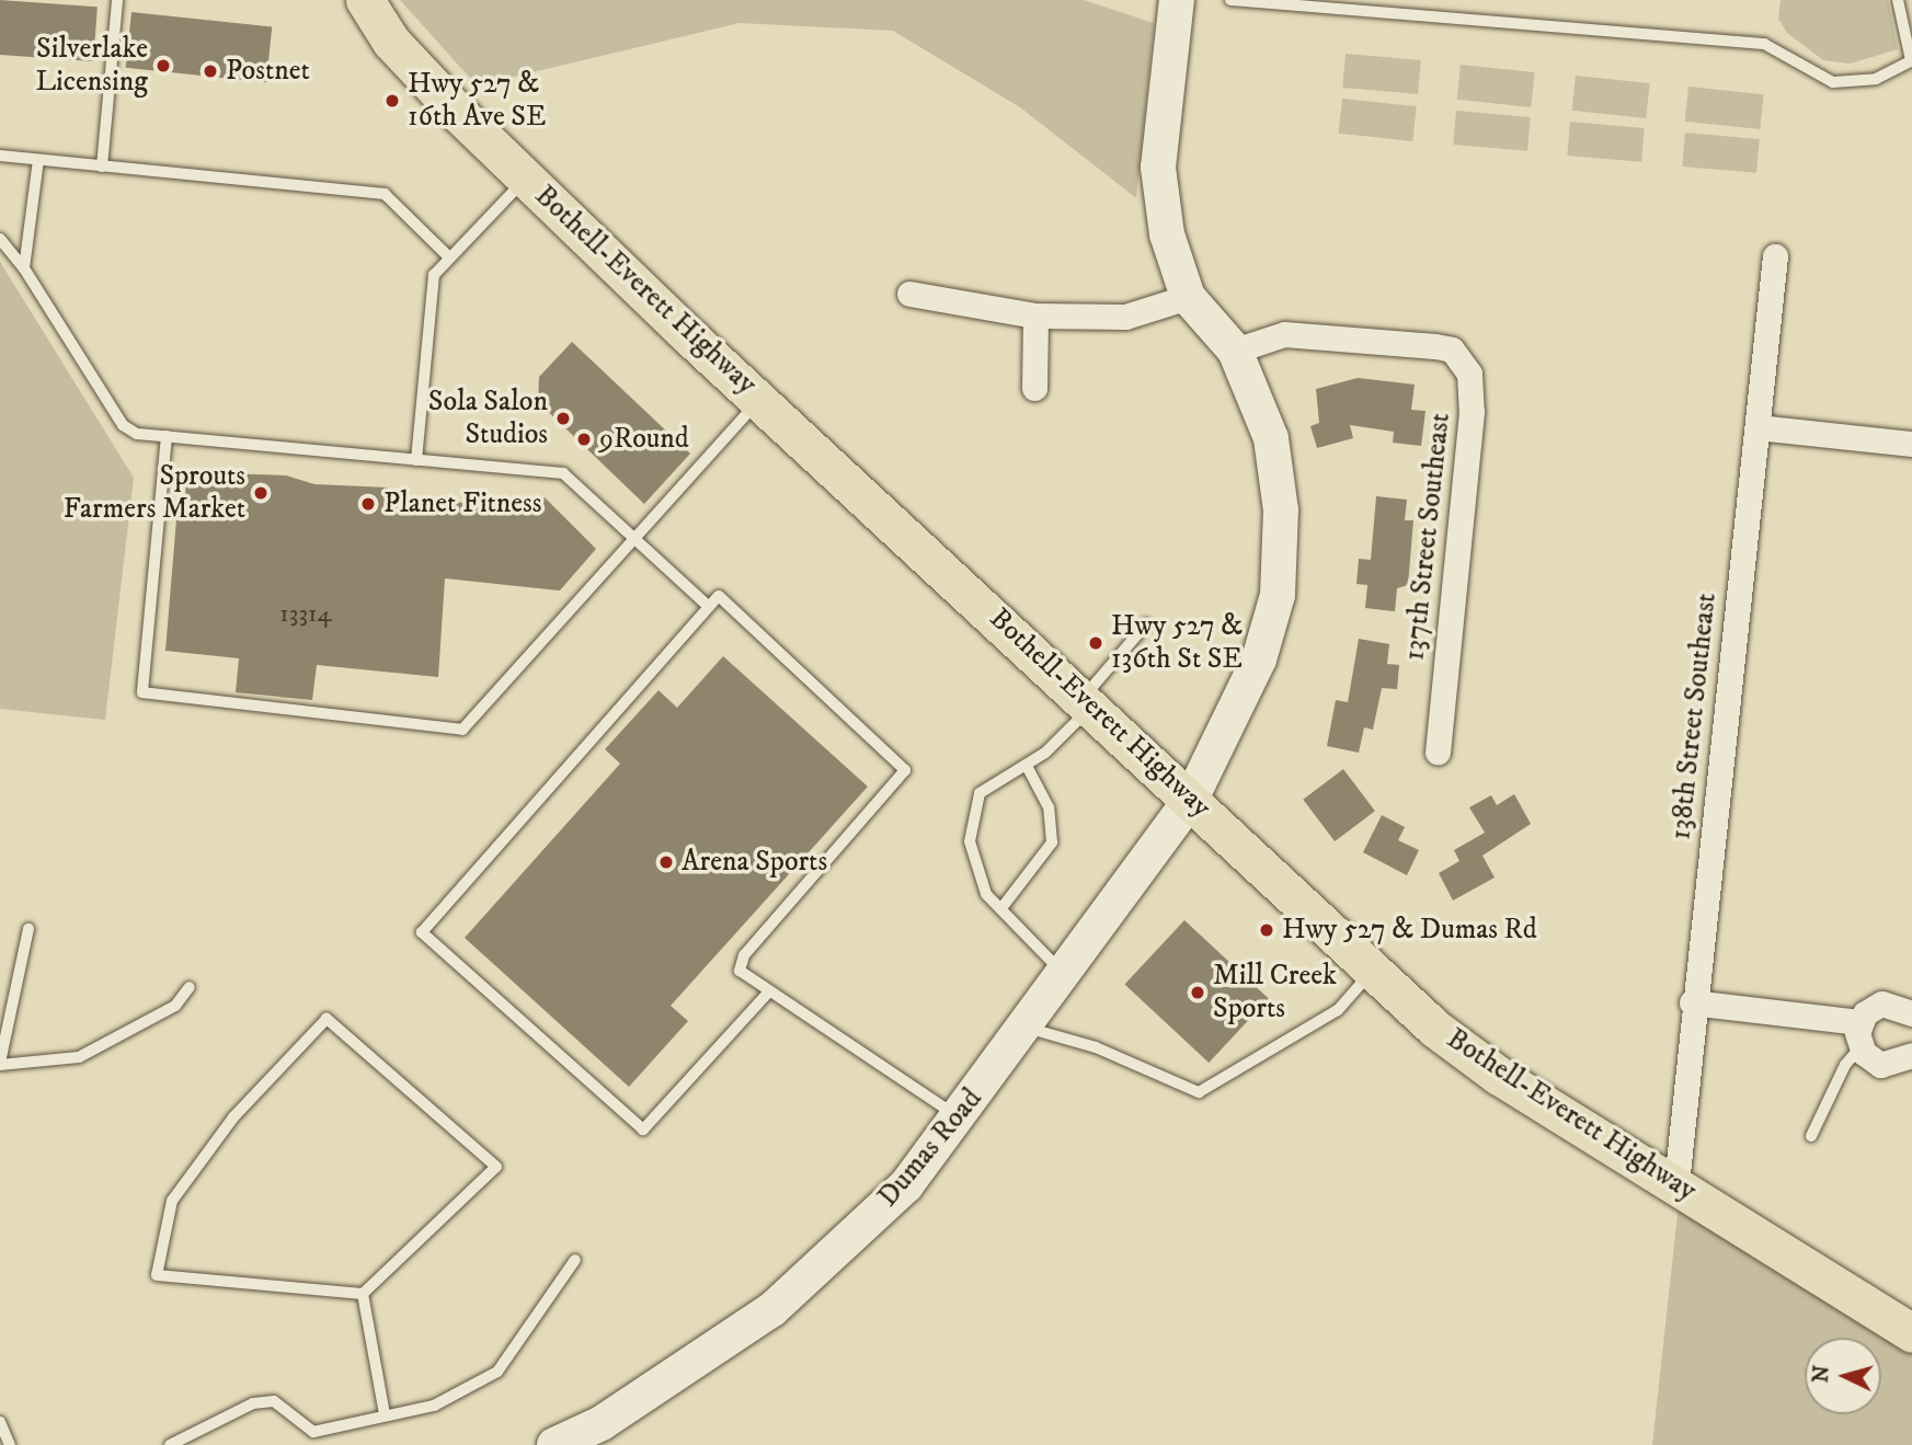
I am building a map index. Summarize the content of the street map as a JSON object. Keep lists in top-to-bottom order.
{
  "streets": {
    "main road": ["Bothell-Everett Highway"],
    "street": ["137th Street Southeast", "138th Street Southeast", "Dumas Road"]
  },
  "crossings": [
    ["Bothell-Everett Highway", "138th Street Southeast"],
    ["Bothell-Everett Highway", "Dumas Road"],
    ["137th Street Southeast", "Dumas Road"]
  ],
  "places": [
    "Silverlake Licensing",
    "Postnet",
    "Hwy 527 & 16th Ave SE",
    "Sola Salon Studios",
    "9Round",
    "Sprouts Farmers Market",
    "Planet Fitness",
    "Hwy 527 & 136th St SE",
    "Arena Sports",
    "Hwy 527 & Dumas Rd",
    "Mill Creek Sports"
  ],
  "house_numbers": ["13314"],
  "north": "left"
}
